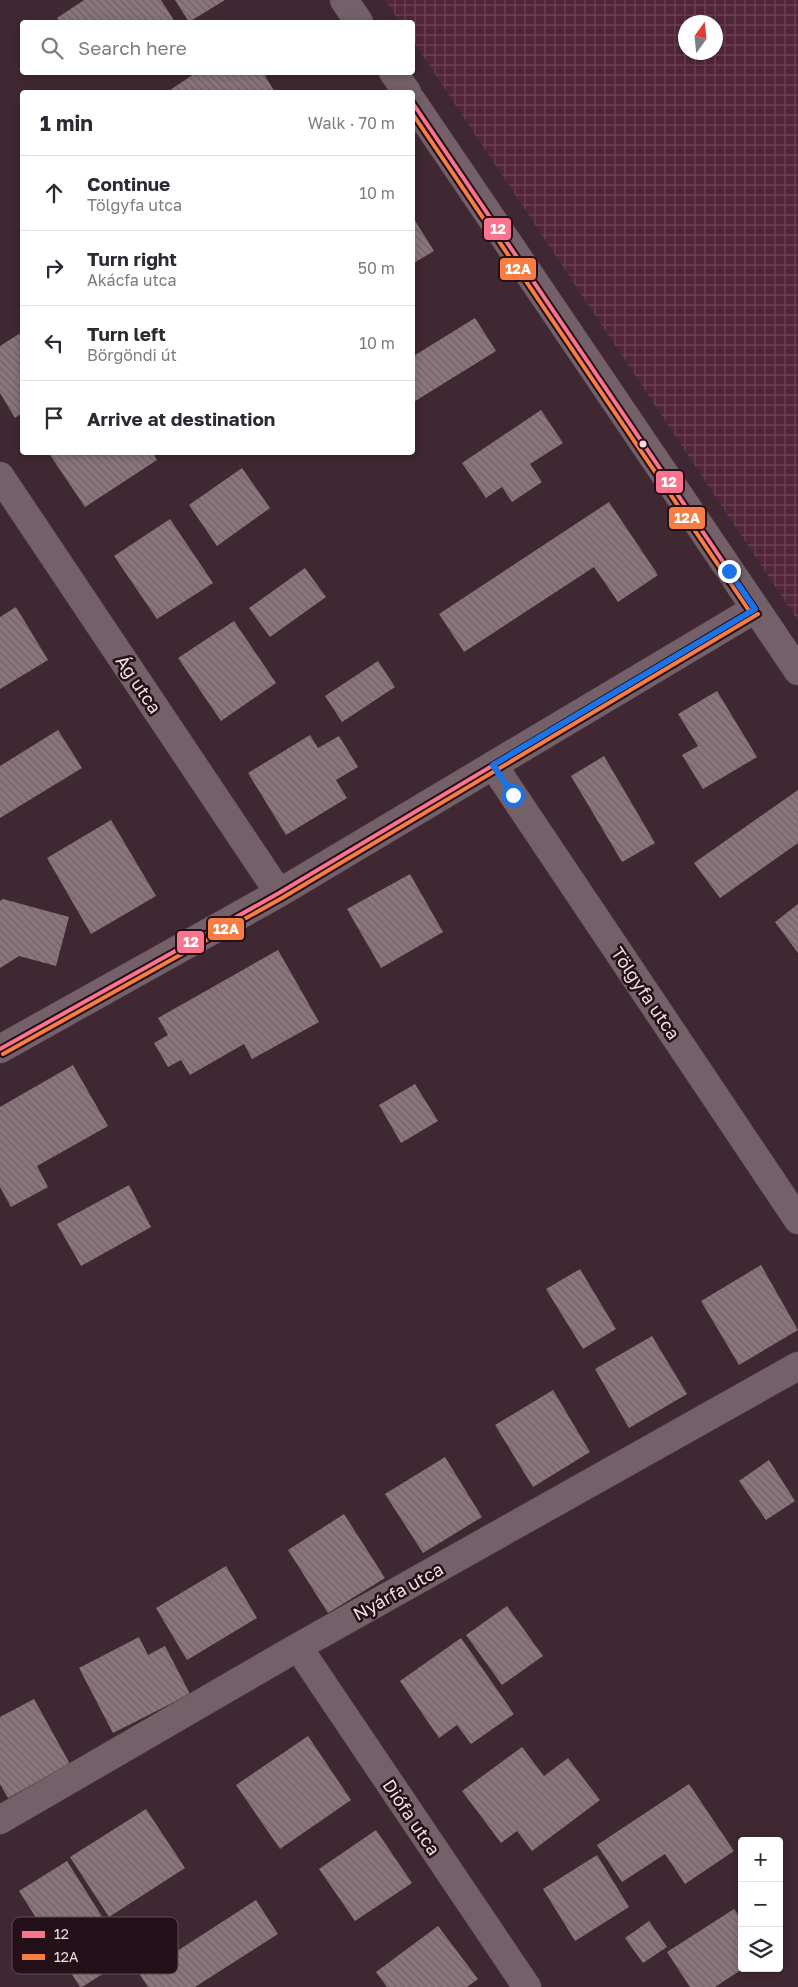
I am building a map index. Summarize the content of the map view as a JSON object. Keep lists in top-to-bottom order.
{
  "streets": {
    "street": [
      "Ág utca",
      "Tölgyfa utca",
      "Nyárfa utca",
      "Diófa utca"
    ]
  },
  "crossings": [
    ["Nyárfa utca", "Diófa utca"]
  ],
  "lines": ["transit line 12", "transit line 12A"],
  "legend": ["12", "12A"],
  "north": "top",
  "page": {
    "search": "Search here",
    "heading": ["1 min", "Walk · 70 m"],
    "list": [
      ["Continue", "Tölgyfa utca", "10 m"],
      ["Turn right", "Akácfa utca", "50 m"],
      ["Turn left", "Börgöndi út", "10 m"],
      "Arrive at destination"
    ],
    "map_buttons": ["+", "−"]
  }
}
